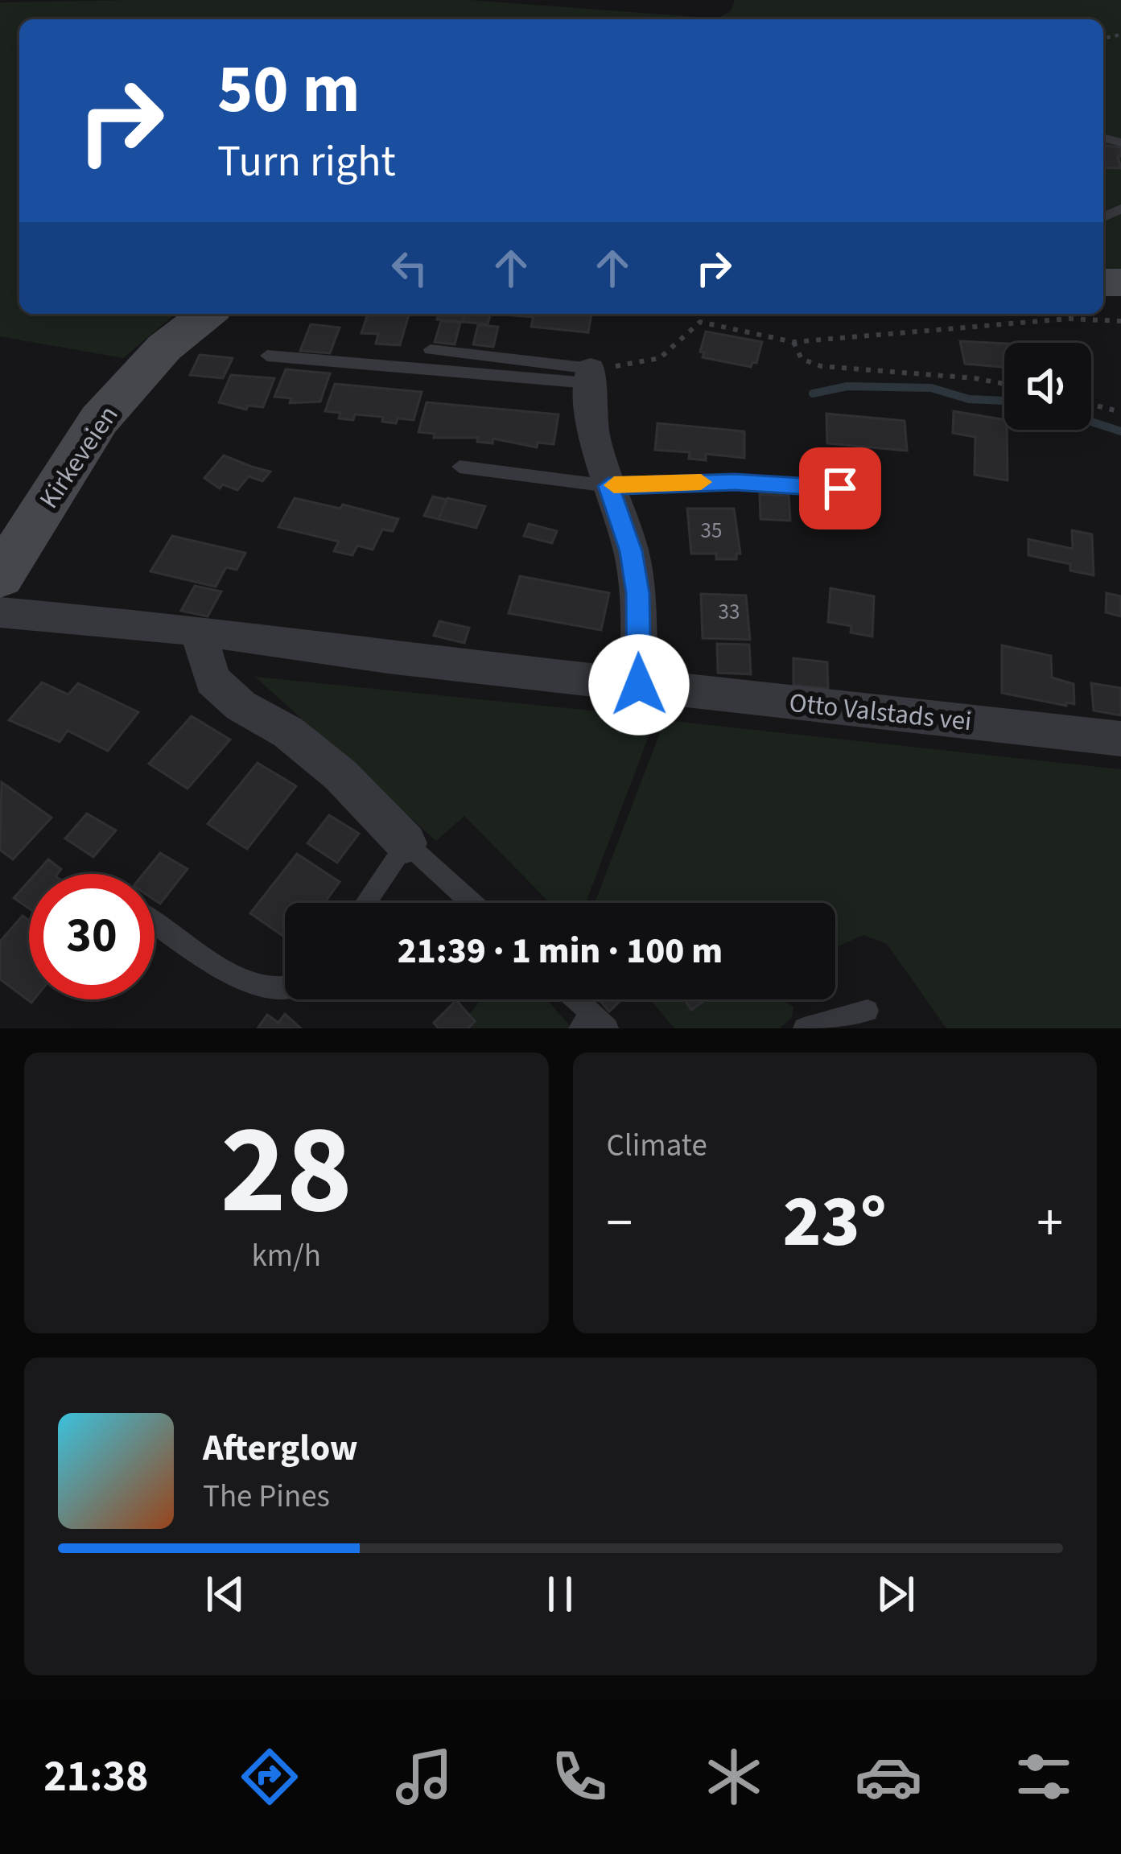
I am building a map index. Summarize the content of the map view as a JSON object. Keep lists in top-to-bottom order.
{
  "streets": {
    "main road": ["Kirkeveien"],
    "street": ["Otto Valstads vei"]
  },
  "house_numbers": ["35", "33"],
  "page": {
    "turn": ["50 m", "Turn right"],
    "limit": "30",
    "trip": "21:39 · 1 min · 100 m",
    "tile": [
      ["28", "km/h"],
      "Climate"
    ],
    "heat": ["−", "23°", "+"],
    "song": ["Afterglow", "The Pines"],
    "tabs": "21:38"
  }
}
